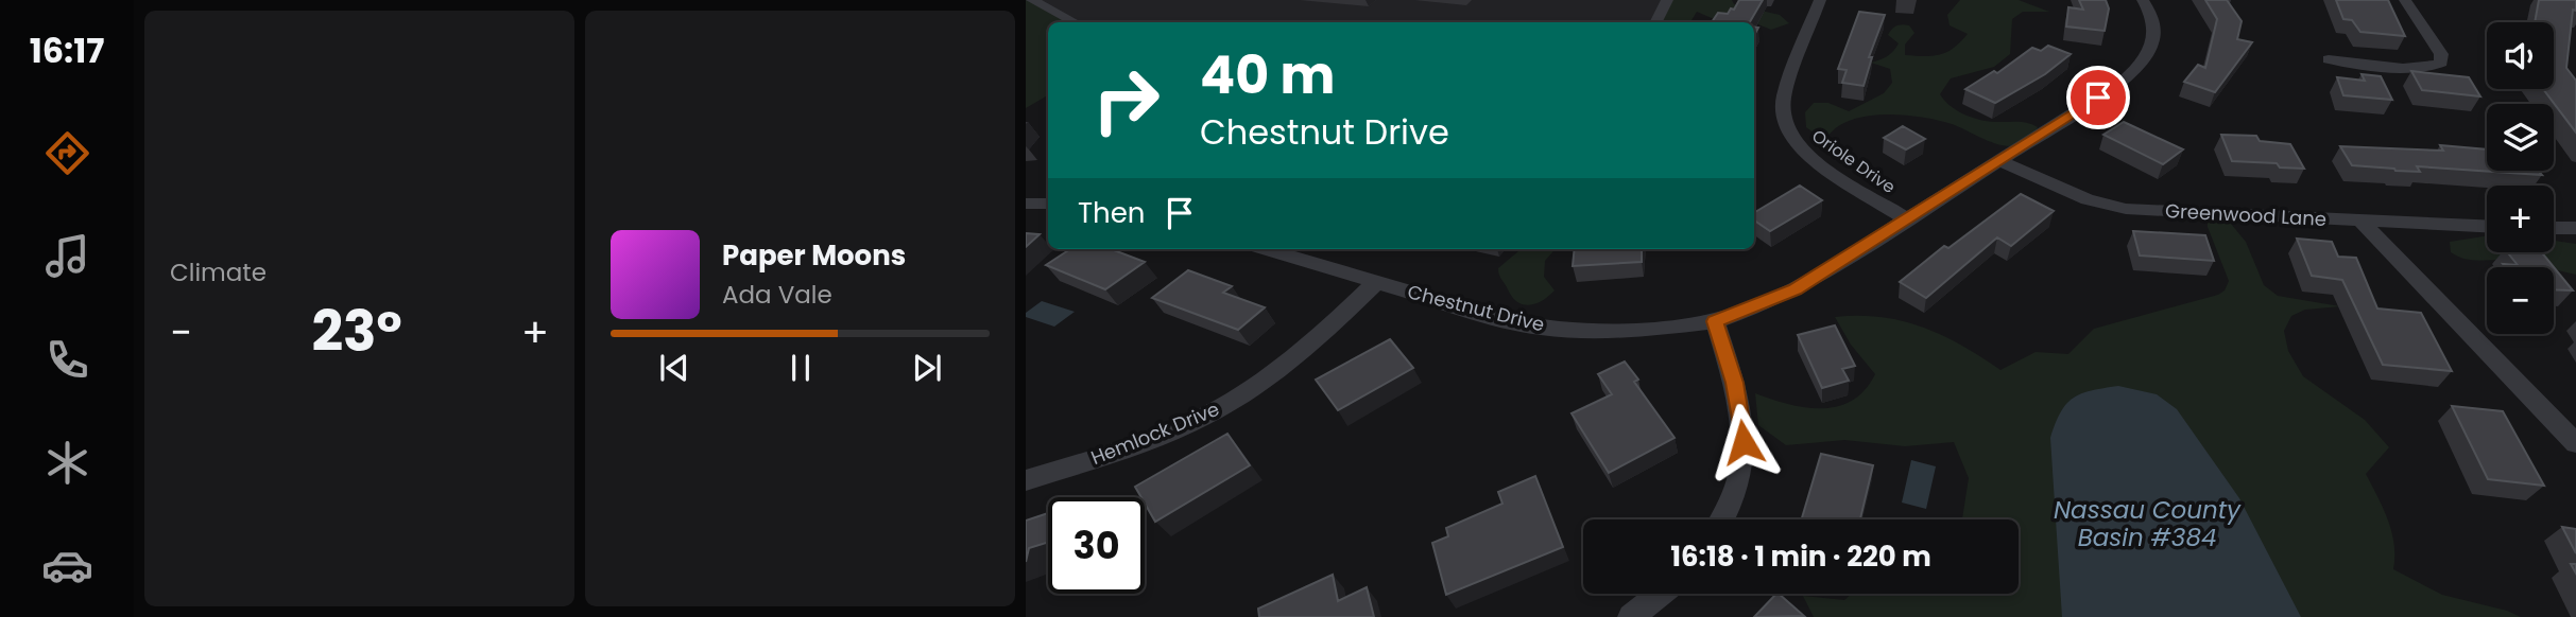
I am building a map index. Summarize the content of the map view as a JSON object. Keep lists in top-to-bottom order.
{
  "streets": {
    "street": [
      "Oriole Drive",
      "Greenwood Lane",
      "Chestnut Drive",
      "Hemlock Drive"
    ]
  },
  "crossings": [
    ["Oriole Drive", "Chestnut Drive"],
    ["Greenwood Lane", "Chestnut Drive"],
    ["Chestnut Drive", "Hemlock Drive"]
  ],
  "water": ["Nassau County Basin #384"],
  "page": {
    "tabs": "16:17",
    "tile": "Climate",
    "map_buttons": ["+", "−"],
    "turn": ["40 m", "Chestnut Drive"],
    "then": "Then",
    "song": ["Paper Moons", "Ada Vale"],
    "heat": ["−", "23°", "+"],
    "limit": "30",
    "trip": "16:18 · 1 min · 220 m"
  }
}
